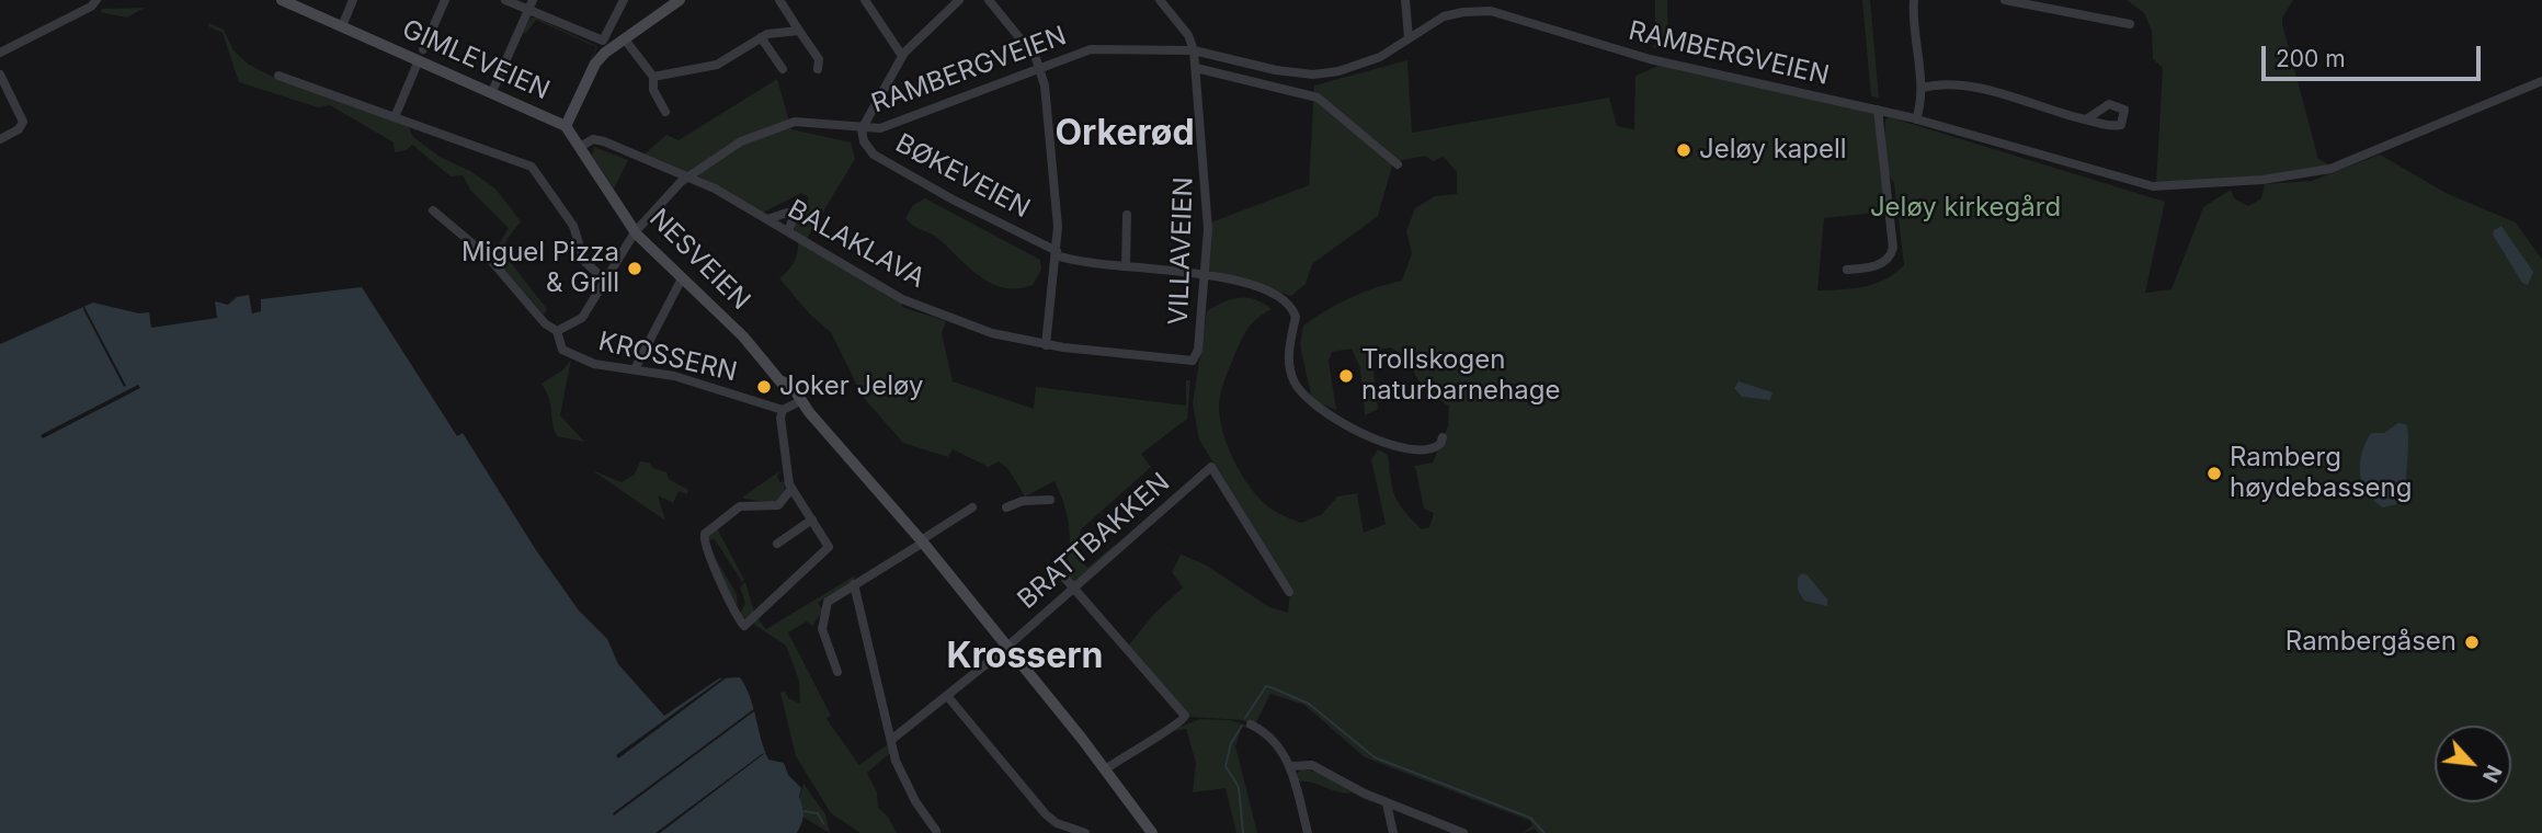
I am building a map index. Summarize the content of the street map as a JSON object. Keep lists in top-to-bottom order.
{
  "streets": {
    "main road": ["GIMLEVEIEN", "NESVEIEN"],
    "street": [
      "RAMBERGVEIEN",
      "BØKEVEIEN",
      "BALAKLAVA",
      "VILLAVEIEN",
      "KROSSERN",
      "BRATTBAKKEN"
    ]
  },
  "crossings": [
    ["RAMBERGVEIEN", "BØKEVEIEN"],
    ["RAMBERGVEIEN", "BALAKLAVA"],
    ["RAMBERGVEIEN", "VILLAVEIEN"],
    ["RAMBERGVEIEN", "NESVEIEN"],
    ["RAMBERGVEIEN", "KROSSERN"],
    ["GIMLEVEIEN", "NESVEIEN"],
    ["BØKEVEIEN", "VILLAVEIEN"],
    ["BALAKLAVA", "VILLAVEIEN"],
    ["NESVEIEN", "BRATTBAKKEN"]
  ],
  "districts": ["Orkerød", "Krossern"],
  "parks": ["Jeløy kirkegård"],
  "places": [
    "Jeløy kapell",
    "Miguel Pizza & Grill",
    "Trollskogen naturbarnehage",
    "Joker Jeløy",
    "Ramberg høydebasseng",
    "Rambergåsen"
  ],
  "scale_bar": "200 m",
  "north": "bottom right"
}
